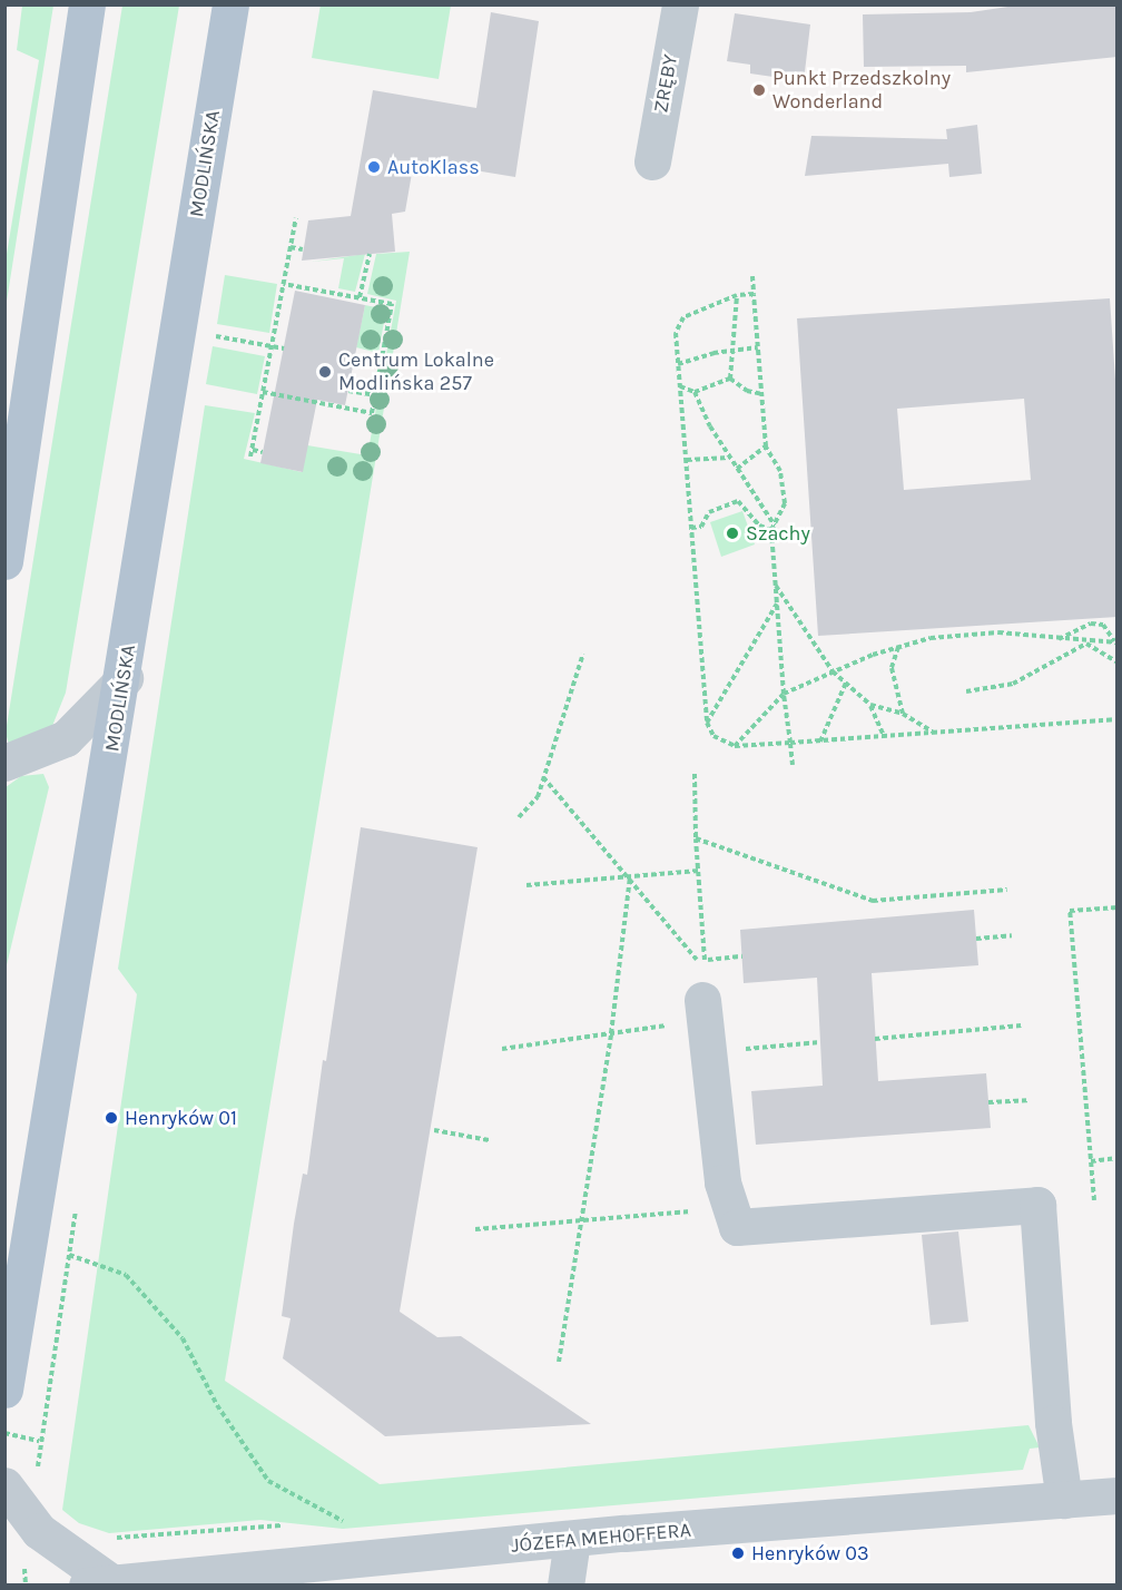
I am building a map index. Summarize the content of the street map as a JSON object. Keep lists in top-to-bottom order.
{
  "streets": {
    "main road": ["MODLIŃSKA"],
    "street": ["ZRĘBY", "JÓZEFA MEHOFFERA"]
  },
  "places": [
    "Punkt Przedszkolny Wonderland",
    "AutoKlass",
    "Centrum Lokalne Modlińska 257",
    "Szachy",
    "Henryków 01",
    "Henryków 03"
  ]
}
